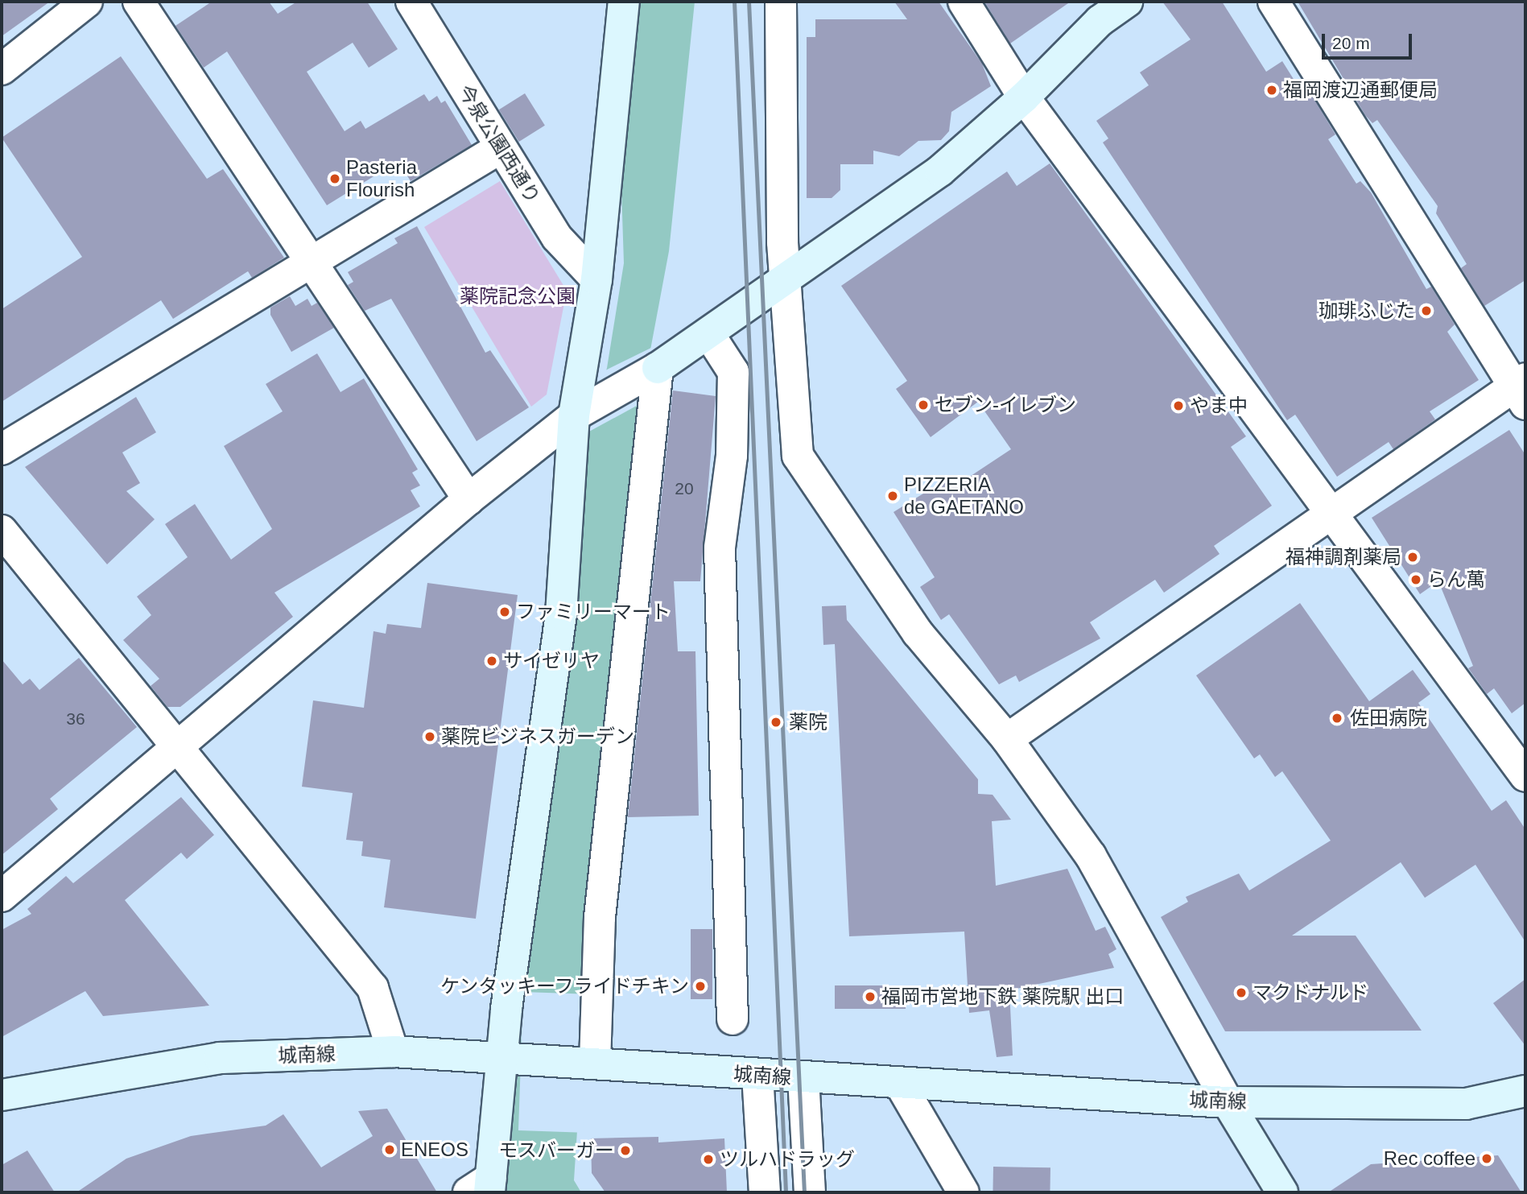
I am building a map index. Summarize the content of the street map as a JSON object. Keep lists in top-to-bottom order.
{
  "streets": {
    "street": ["今泉公園西通り", "城南線"]
  },
  "parks": ["薬院記念公園"],
  "places": [
    "福岡渡辺通郵便局",
    "Pasteria Flourish",
    "珈琲ふじた",
    "セブン-イレブン",
    "やま中",
    "PIZZERIA de GAETANO",
    "福神調剤薬局",
    "らん萬",
    "ファミリーマート",
    "サイゼリヤ",
    "佐田病院",
    "薬院",
    "薬院ビジネスガーデン",
    "ケンタッキーフライドチキン",
    "マクドナルド",
    "福岡市営地下鉄 薬院駅 出口",
    "ENEOS",
    "モスバーガー",
    "Rec coffee",
    "ツルハドラッグ"
  ],
  "house_numbers": ["20", "36"],
  "scale_bar": "20 m"
}
